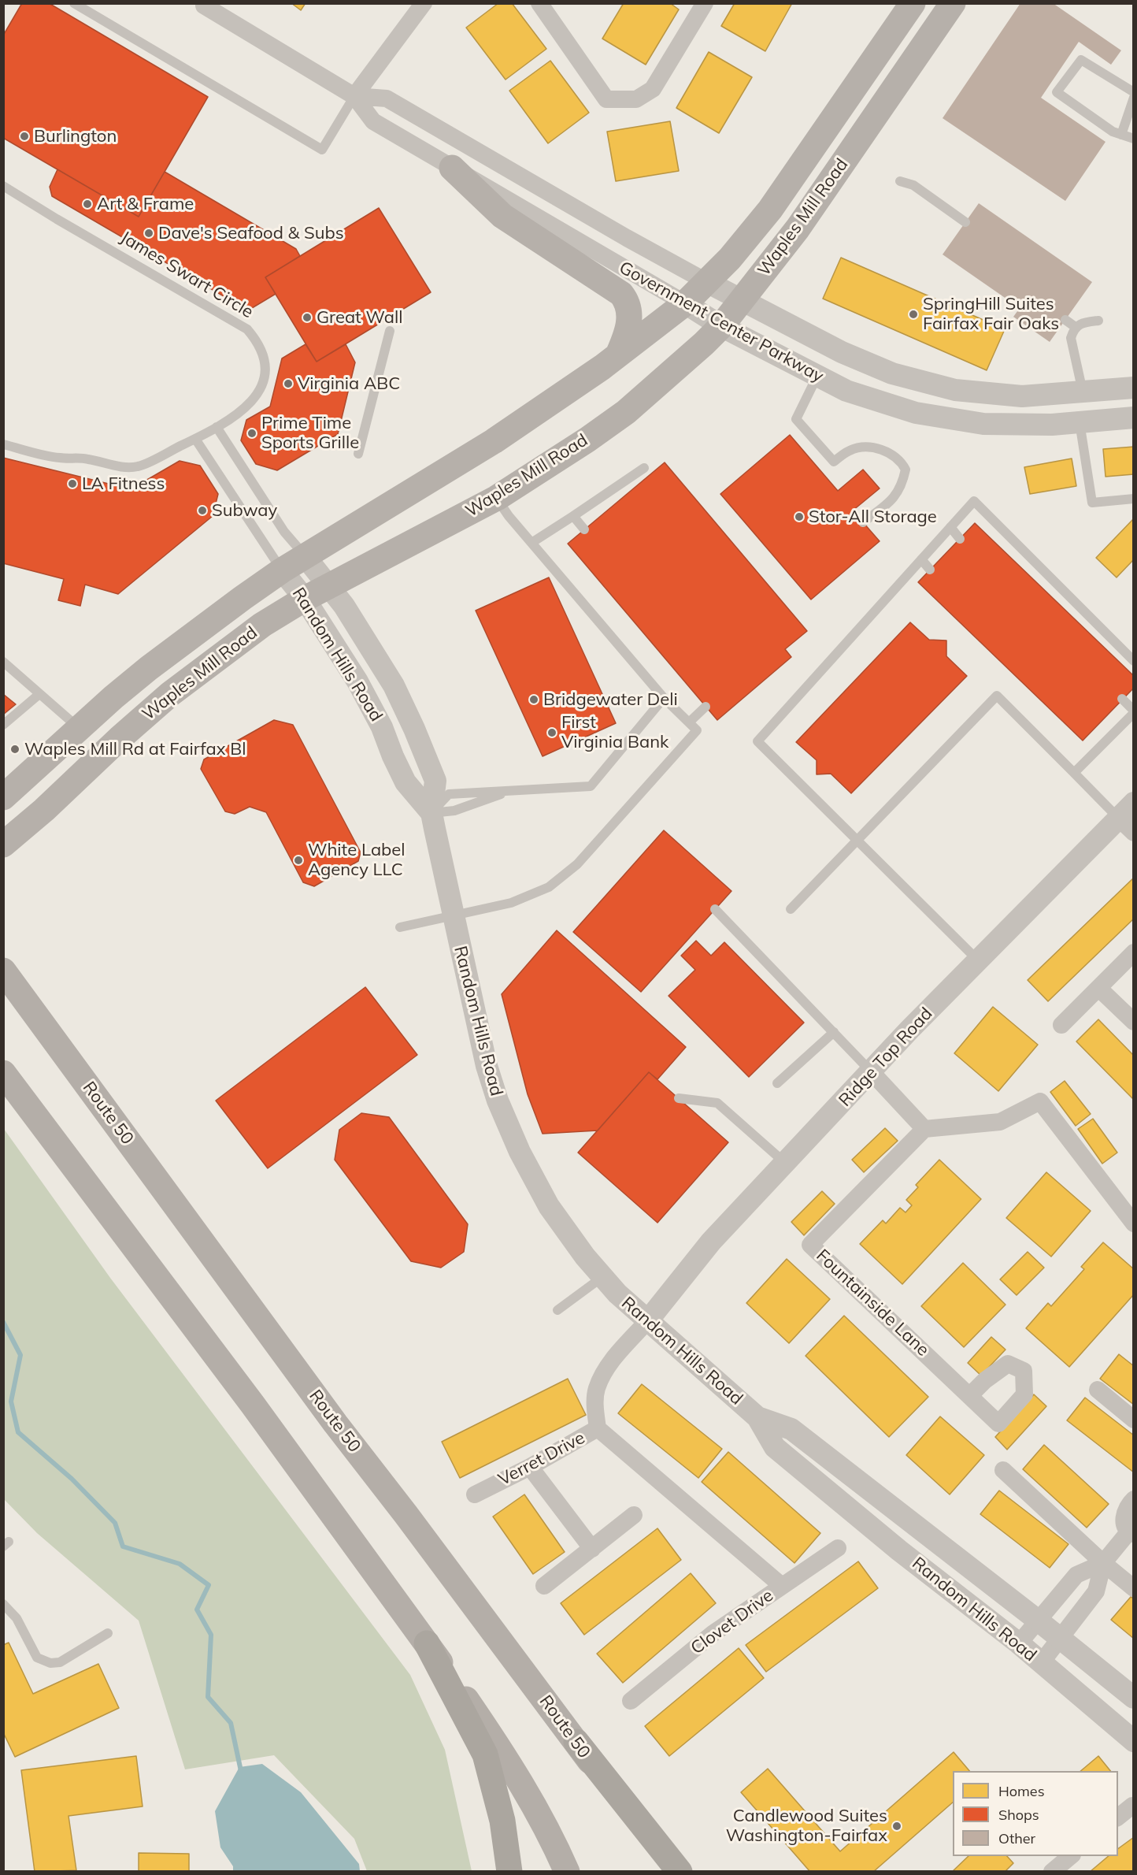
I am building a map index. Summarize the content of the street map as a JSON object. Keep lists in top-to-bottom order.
{
  "streets": {
    "main road": ["Waples Mill Road", "Route 50"],
    "street": [
      "Government Center Parkway",
      "Random Hills Road",
      "Ridge Top Road",
      "Fountainside Lane",
      "Verret Drive",
      "Clovet Drive"
    ],
    "lane": ["James Swart Circle"]
  },
  "crossings": [
    ["Waples Mill Road", "Government Center Parkway"],
    ["Waples Mill Road", "Random Hills Road"],
    ["Random Hills Road", "Ridge Top Road"],
    ["Random Hills Road", "Verret Drive"],
    ["Ridge Top Road", "Verret Drive"]
  ],
  "places": [
    "Burlington",
    "Art & Frame",
    "Dave's Seafood & Subs",
    "SpringHill Suites Fairfax Fair Oaks",
    "Great Wall",
    "Virginia ABC",
    "Prime Time Sports Grille",
    "LA Fitness",
    "Subway",
    "Stor-All Storage",
    "Bridgewater Deli",
    "First Virginia Bank",
    "Waples Mill Rd at Fairfax Bl",
    "White Label Agency LLC",
    "Candlewood Suites Washington-Fairfax"
  ],
  "legend": ["Homes", "Shops", "Other"]
}
